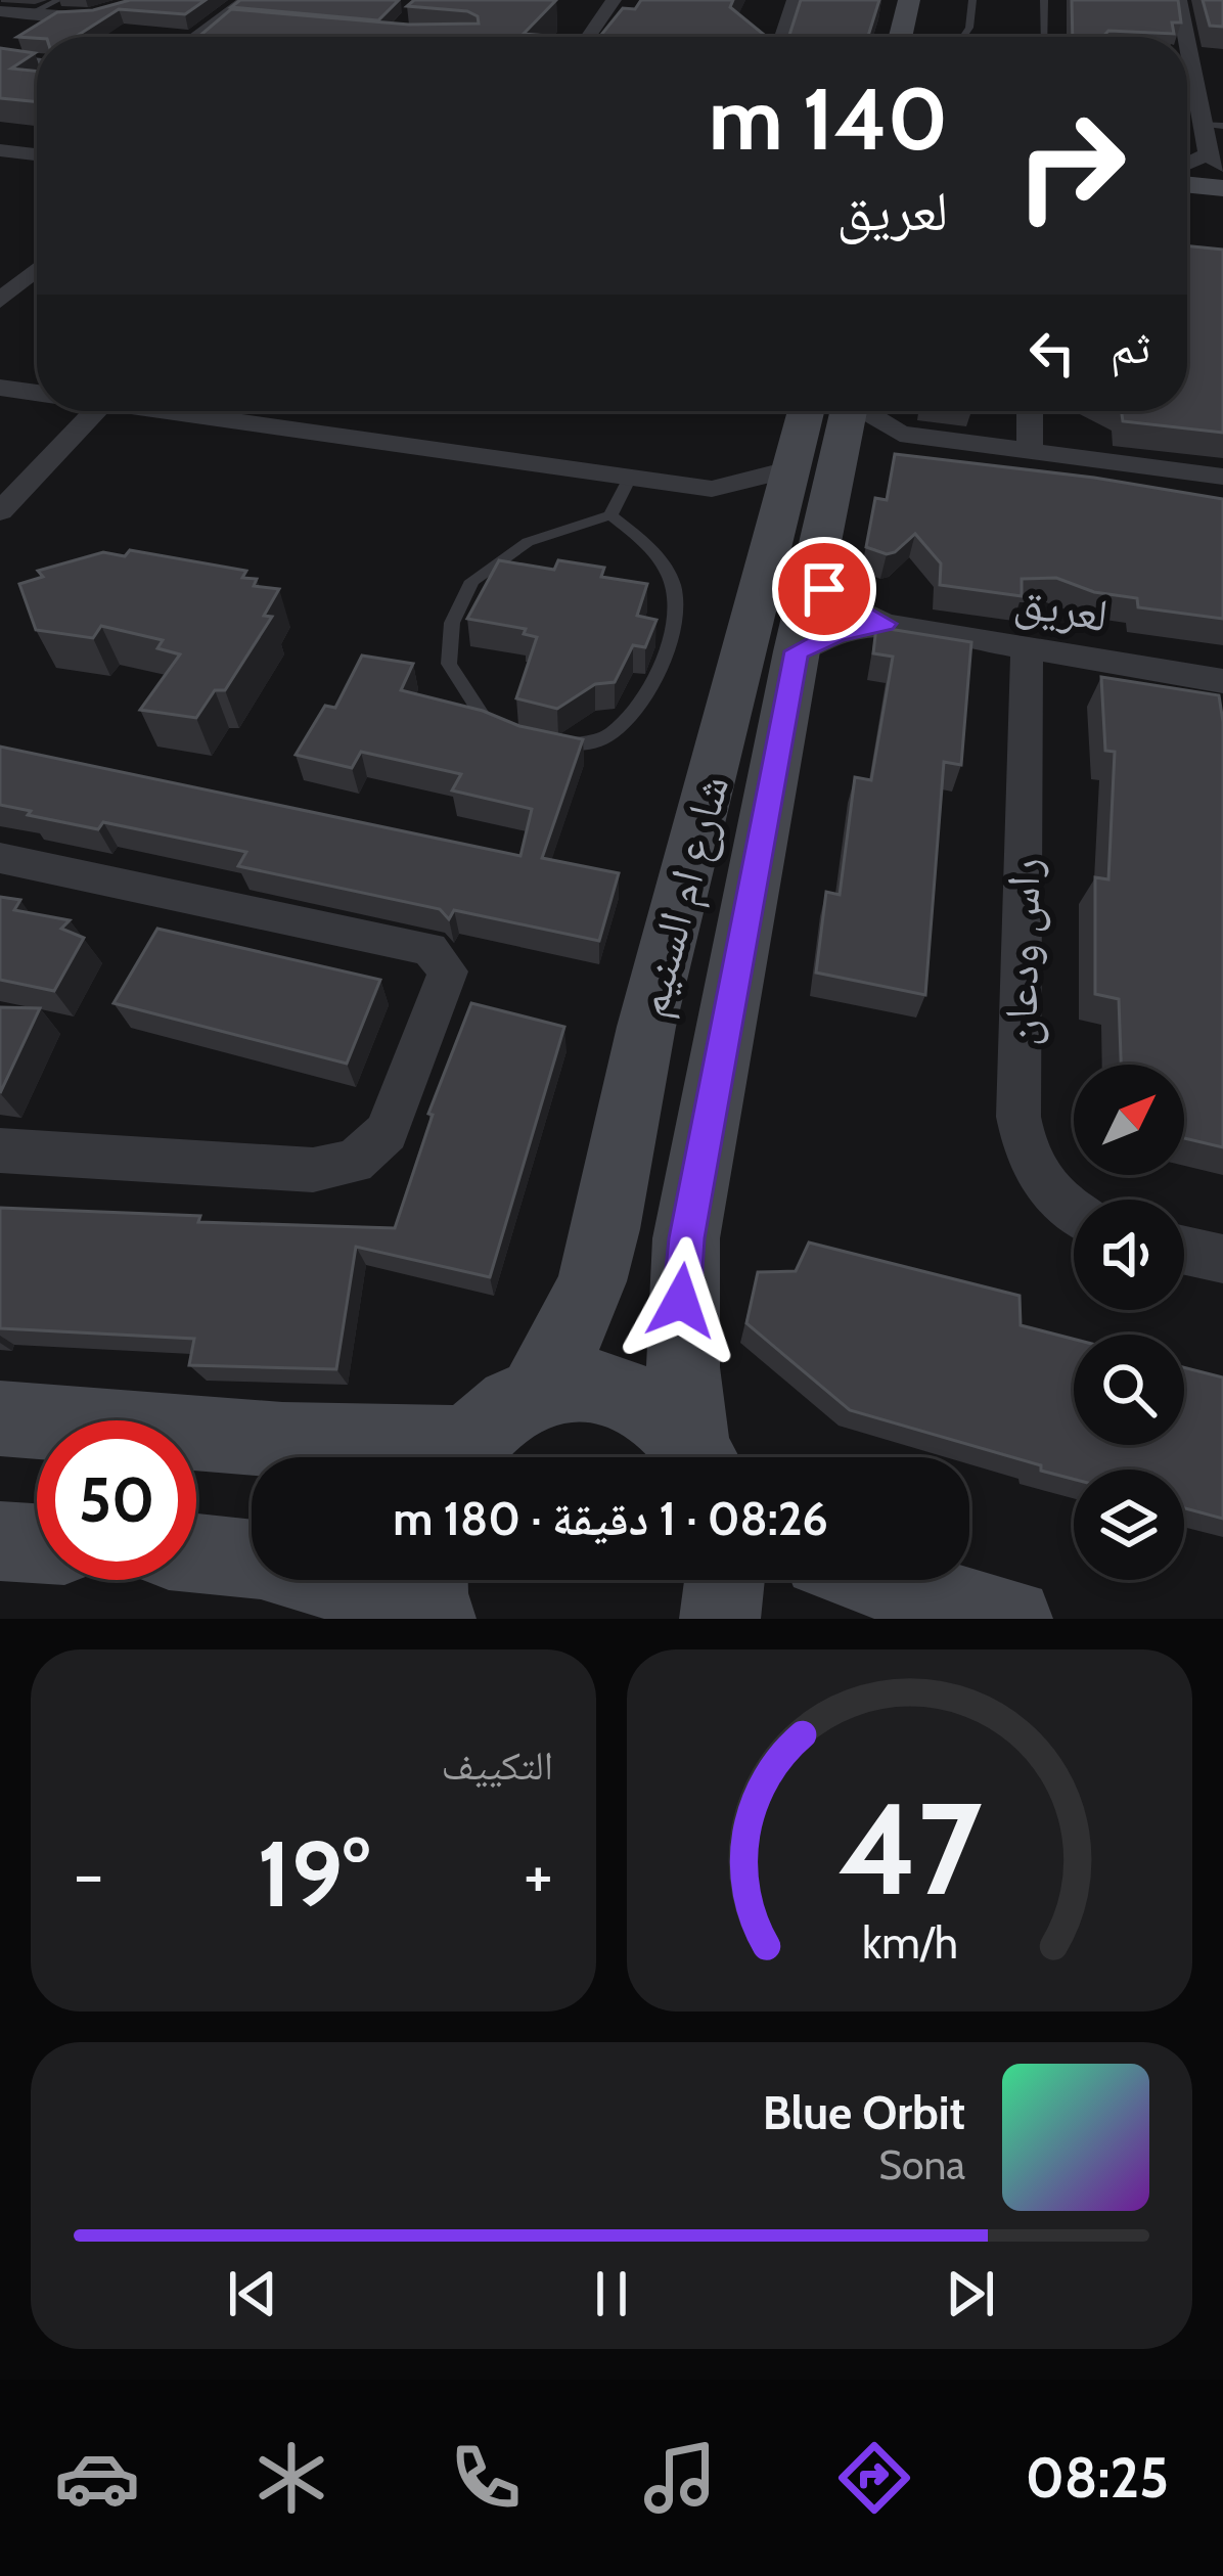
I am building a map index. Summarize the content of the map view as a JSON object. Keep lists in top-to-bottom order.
{
  "streets": {
    "main road": ["شارع ام السنيم"],
    "street": ["لعريق", "راس ودعان"]
  },
  "crossings": [
    ["لعريق", "شارع ام السنيم"],
    ["لعريق", "راس ودعان"]
  ],
  "north": "top right",
  "page": {
    "turn": ["140 m", "لعريق"],
    "then": "ثم",
    "limit": "50",
    "trip": "08:26 · 1 دقيقة · 180 m",
    "tile": "التكييف",
    "heat": ["−", "19°", "+"],
    "song": ["Blue Orbit", "Sona"],
    "tabs": "08:25",
    "gauge": ["47", "km/h"]
  }
}
